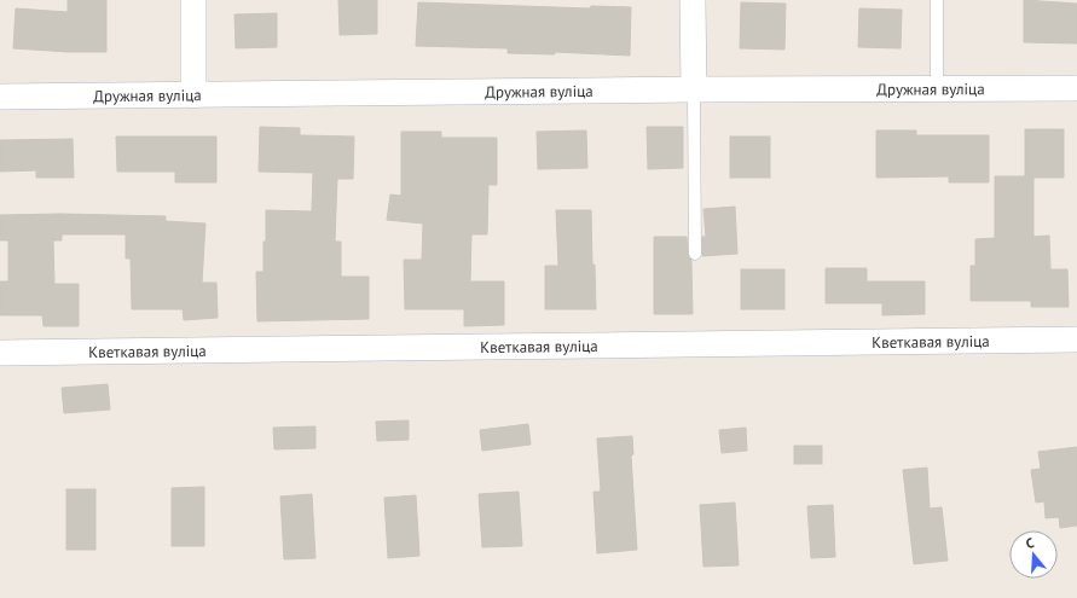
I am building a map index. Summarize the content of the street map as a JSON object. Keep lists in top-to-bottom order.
{
  "streets": {
    "street": ["Дружная вуліца", "Кветкавая вуліца"]
  },
  "north": "top"
}
